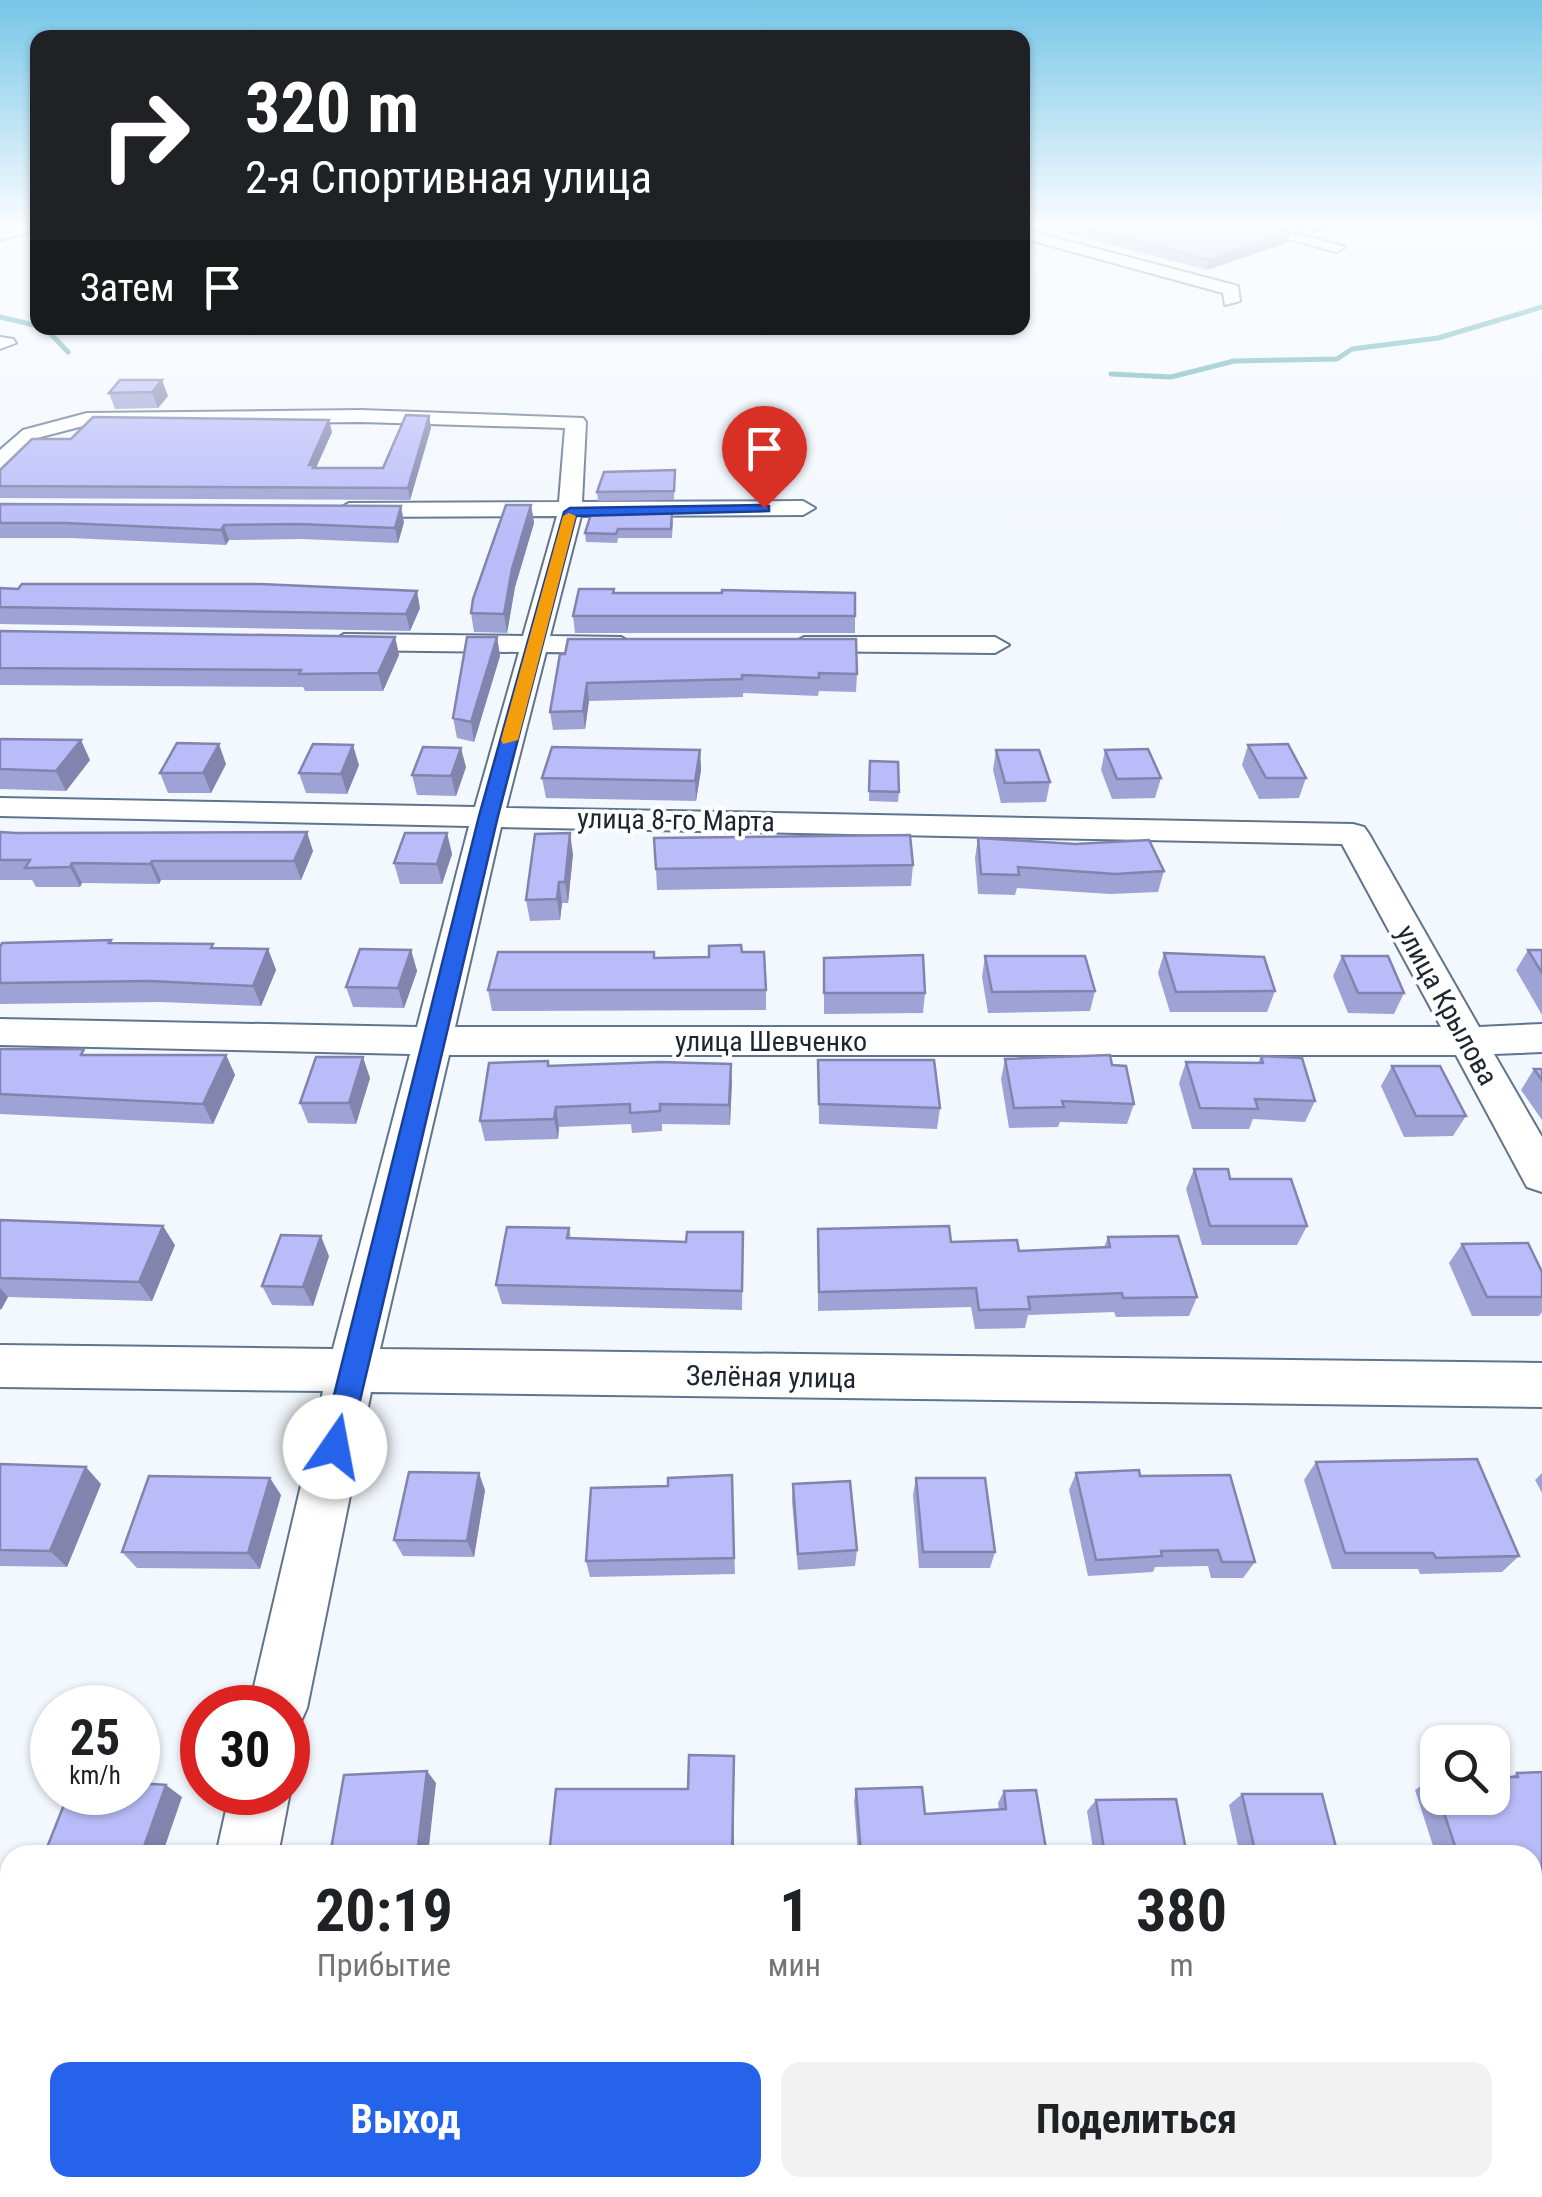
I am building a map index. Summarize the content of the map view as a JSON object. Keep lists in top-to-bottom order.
{
  "streets": {
    "street": [
      "улица 8-го Марта",
      "улица Крылова",
      "улица Шевченко",
      "Зелёная улица"
    ]
  },
  "crossings": [
    ["улица 8-го Марта", "улица Крылова"],
    ["улица Крылова", "улица Шевченко"]
  ],
  "page": {
    "turn": ["320 m", "2-я Спортивная улица"],
    "then": "Затем",
    "speed": "25 km/h",
    "limit": "30",
    "eta": [
      "20:19",
      "Прибытие",
      "1",
      "мин",
      "380",
      "m"
    ],
    "buttons": ["Выход", "Поделиться"]
  }
}
